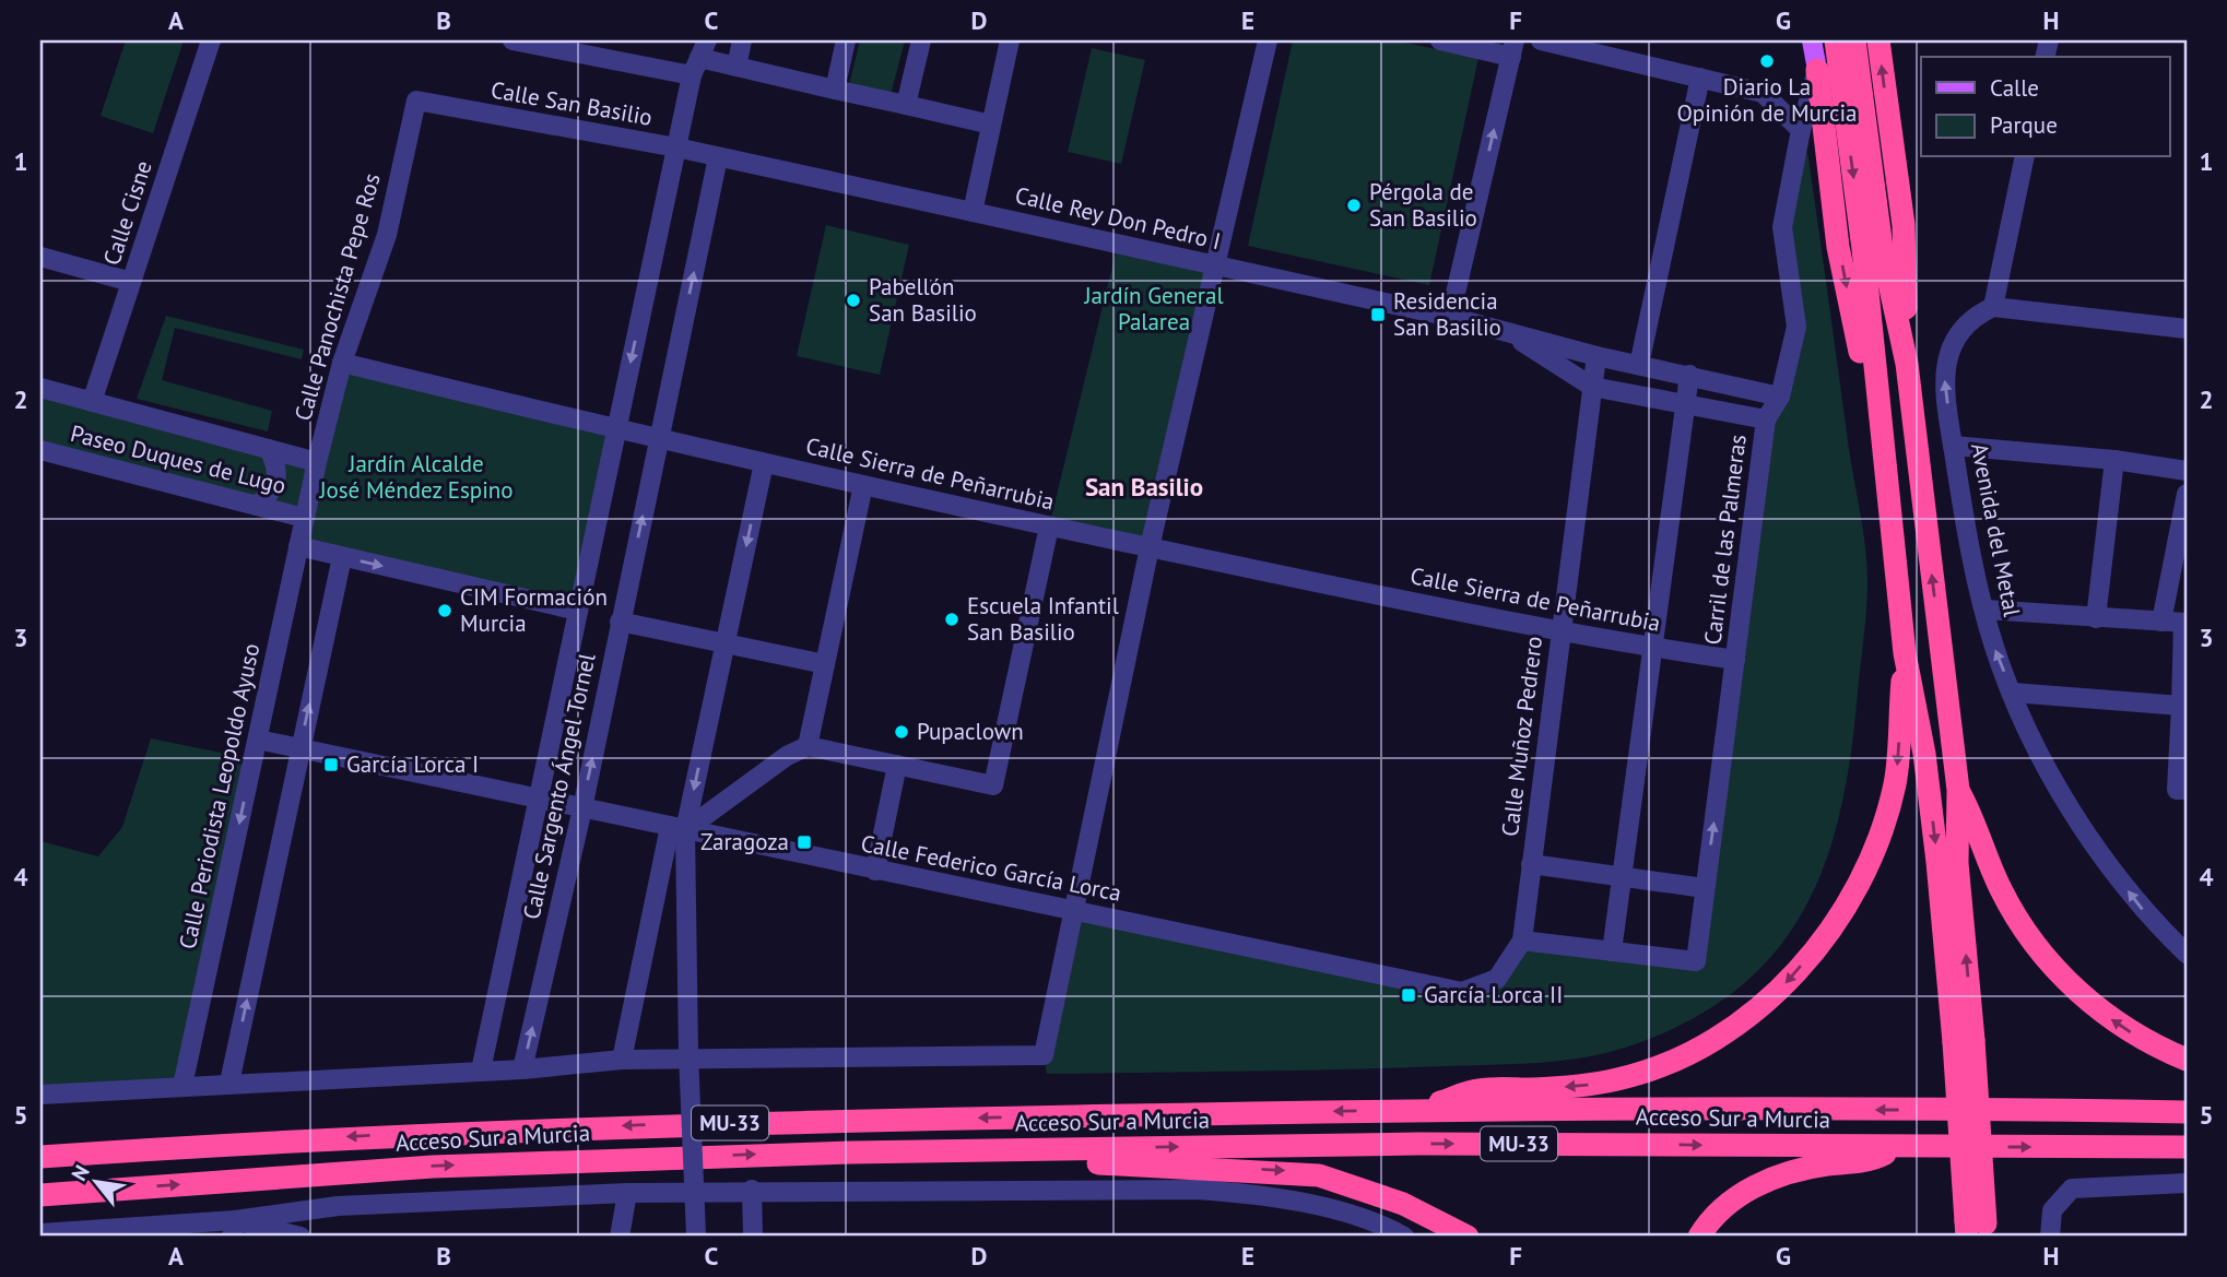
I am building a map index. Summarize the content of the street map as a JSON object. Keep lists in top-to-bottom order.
{
  "streets": {
    "highway": ["Acceso Sur a Murcia", "MU-33"],
    "street": [
      "Calle San Basilio",
      "Calle Cisne",
      "Calle Rey Don Pedro I",
      "Calle Panochista Pepe Ros",
      "Paseo Duques de Lugo",
      "Calle Sierra de Peñarrubia",
      "Avenida del Metal",
      "Carril de las Palmeras",
      "Calle Muñoz Pedrero",
      "Calle Sargento Ángel Tornel",
      "Calle Periodista Leopoldo Ayuso",
      "Calle Federico García Lorca"
    ]
  },
  "crossings": [
    ["Calle San Basilio", "Calle Rey Don Pedro I"],
    ["Calle San Basilio", "Calle Panochista Pepe Ros"],
    ["Calle San Basilio", "Calle Sargento Ángel Tornel"],
    ["Calle Cisne", "Paseo Duques de Lugo"],
    ["Calle Rey Don Pedro I", "Carril de las Palmeras"],
    ["Calle Rey Don Pedro I", "Calle Muñoz Pedrero"],
    ["Calle Rey Don Pedro I", "Calle Sargento Ángel Tornel"],
    ["Calle Panochista Pepe Ros", "Paseo Duques de Lugo"],
    ["Calle Panochista Pepe Ros", "Calle Sierra de Peñarrubia"],
    ["Calle Panochista Pepe Ros", "Calle Periodista Leopoldo Ayuso"],
    ["Paseo Duques de Lugo", "Calle Periodista Leopoldo Ayuso"],
    ["Calle Sierra de Peñarrubia", "Carril de las Palmeras"],
    ["Calle Sierra de Peñarrubia", "Calle Muñoz Pedrero"],
    ["Calle Sierra de Peñarrubia", "Calle Sargento Ángel Tornel"],
    ["Calle Muñoz Pedrero", "Calle Federico García Lorca"],
    ["Calle Sargento Ángel Tornel", "Calle Federico García Lorca"],
    ["Calle Periodista Leopoldo Ayuso", "Calle Federico García Lorca"]
  ],
  "one_way": ["Avenida del Metal"],
  "districts": ["San Basilio"],
  "parks": ["Jardín General Palarea", "Jardín Alcalde José Méndez Espino"],
  "places": {
    "other": [
      "Diario La Opinión de Murcia",
      "Pérgola de San Basilio",
      "Pabellón San Basilio",
      "CIM Formación Murcia",
      "Escuela Infantil San Basilio",
      "Pupaclown"
    ],
    "transit": [
      "Residencia San Basilio",
      "García Lorca I",
      "Zaragoza",
      "García Lorca II"
    ]
  },
  "legend": ["Calle", "Parque"],
  "north": "top left",
  "grid": {
    "columns": [
      "A",
      "B",
      "C",
      "D",
      "E",
      "F",
      "G",
      "H"
    ],
    "rows": [
      "1",
      "2",
      "3",
      "4",
      "5"
    ]
  }
}
